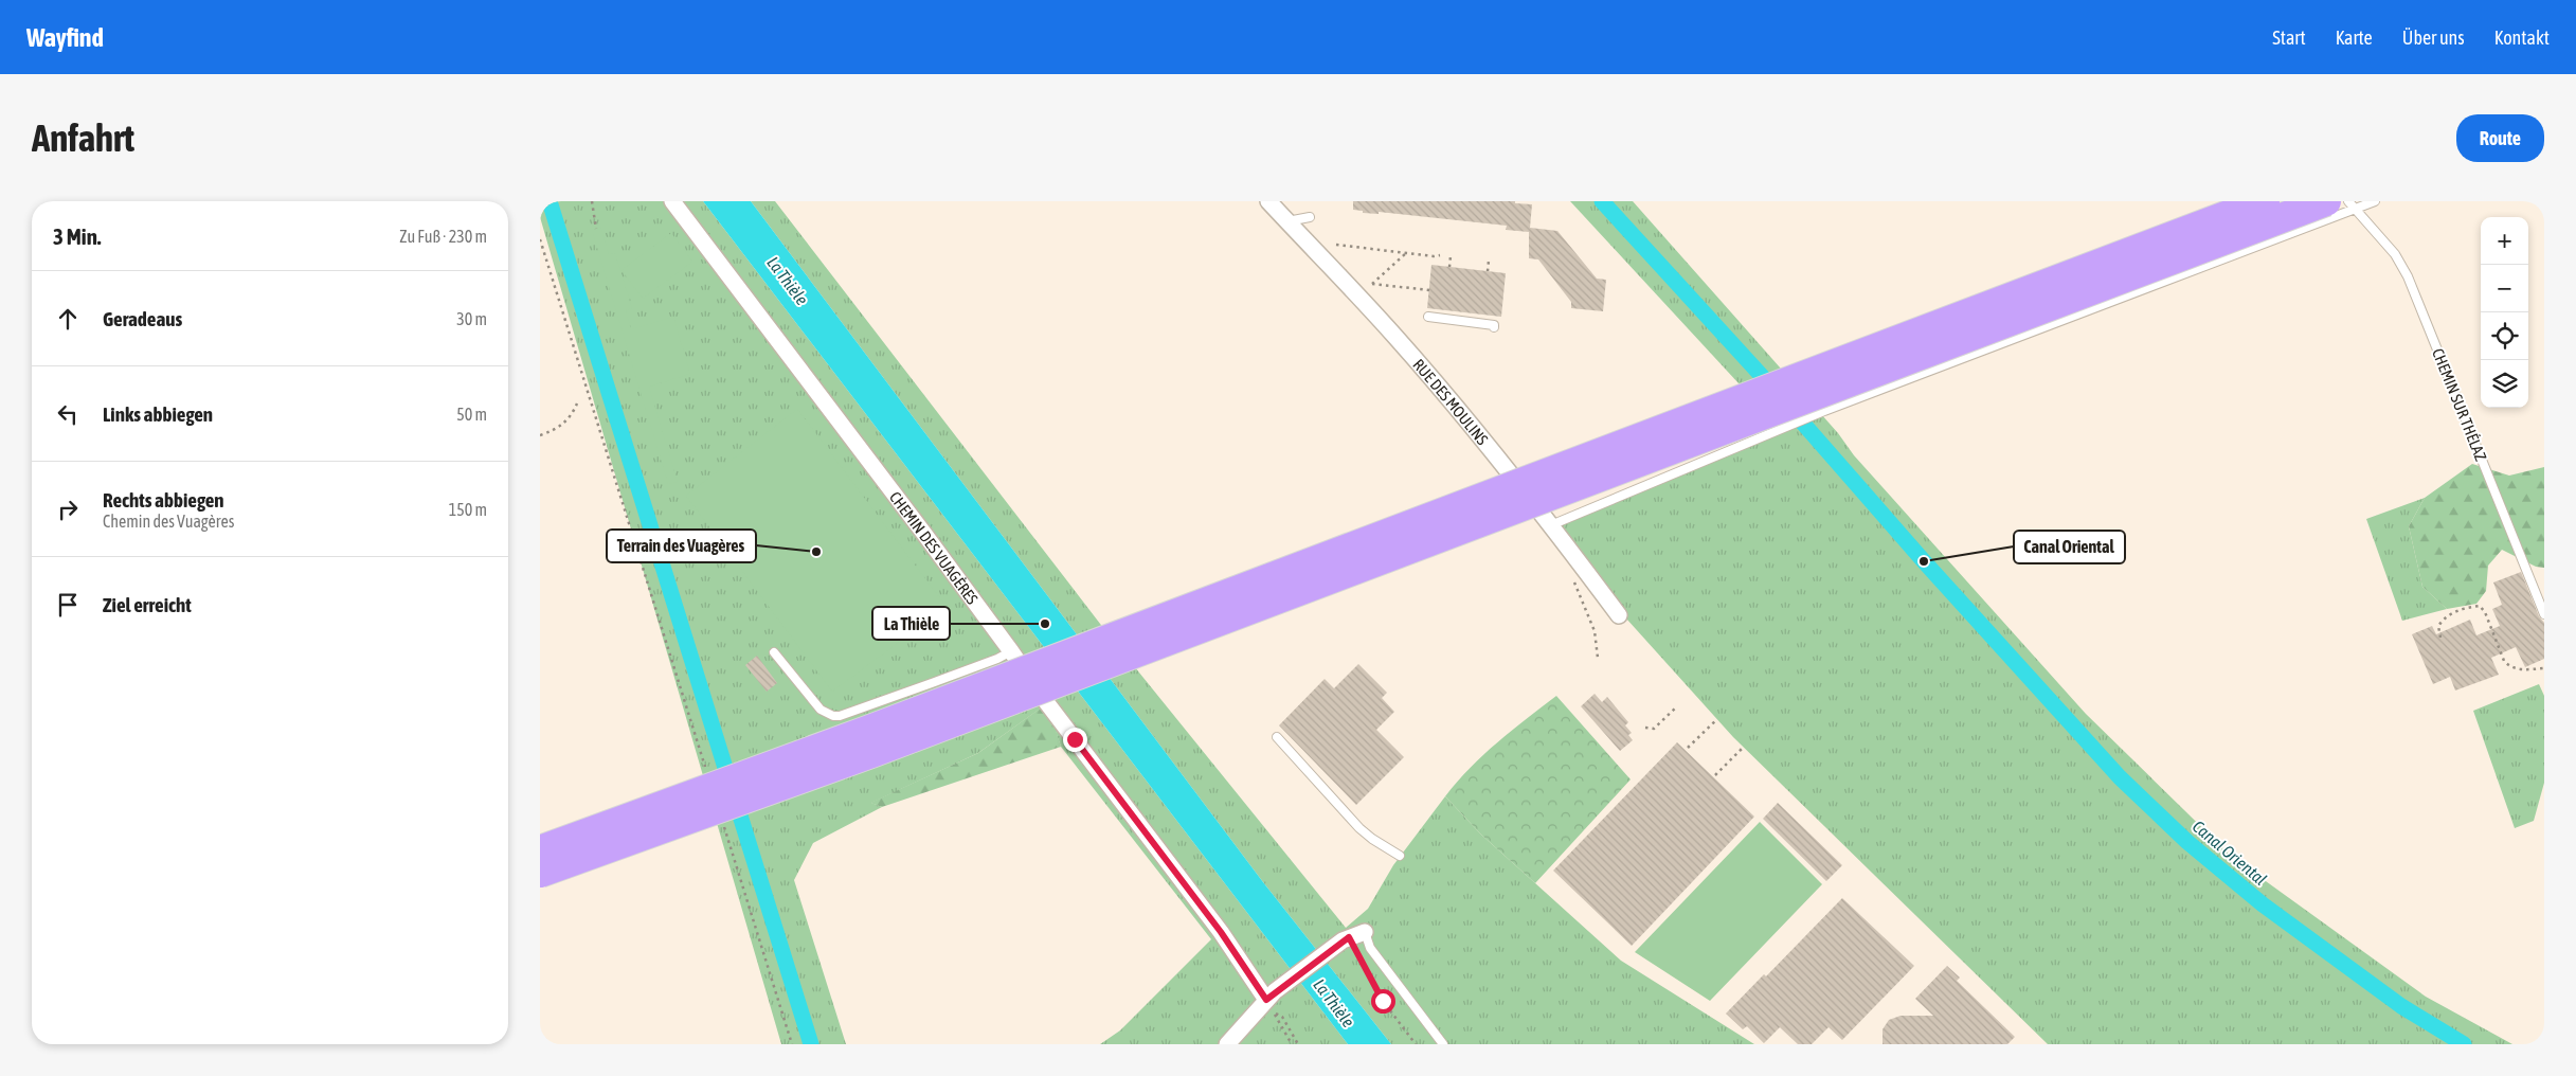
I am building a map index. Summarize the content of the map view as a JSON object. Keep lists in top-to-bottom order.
{
  "streets": {
    "street": ["RUE DES MOULINS", "CHEMIN DES VUAGÈRES"],
    "lane": ["CHEMIN SUR THÉLAZ"]
  },
  "water": ["La Thièle", "Canal Oriental"],
  "places": ["Terrain des Vuagères", "Canal Oriental", "La Thièle"],
  "page": {
    "header": "Wayfind",
    "nav": [
      "Start",
      "Karte",
      "Über uns",
      "Kontakt"
    ],
    "buttons": "Route",
    "title": "Anfahrt",
    "heading": ["3 Min.", "Zu Fuß · 230 m"],
    "map_buttons": ["+", "−"],
    "list": [
      ["Geradeaus", "30 m"],
      ["Links abbiegen", "50 m"],
      ["Rechts abbiegen", "Chemin des Vuagères", "150 m"],
      "Ziel erreicht"
    ]
  }
}
